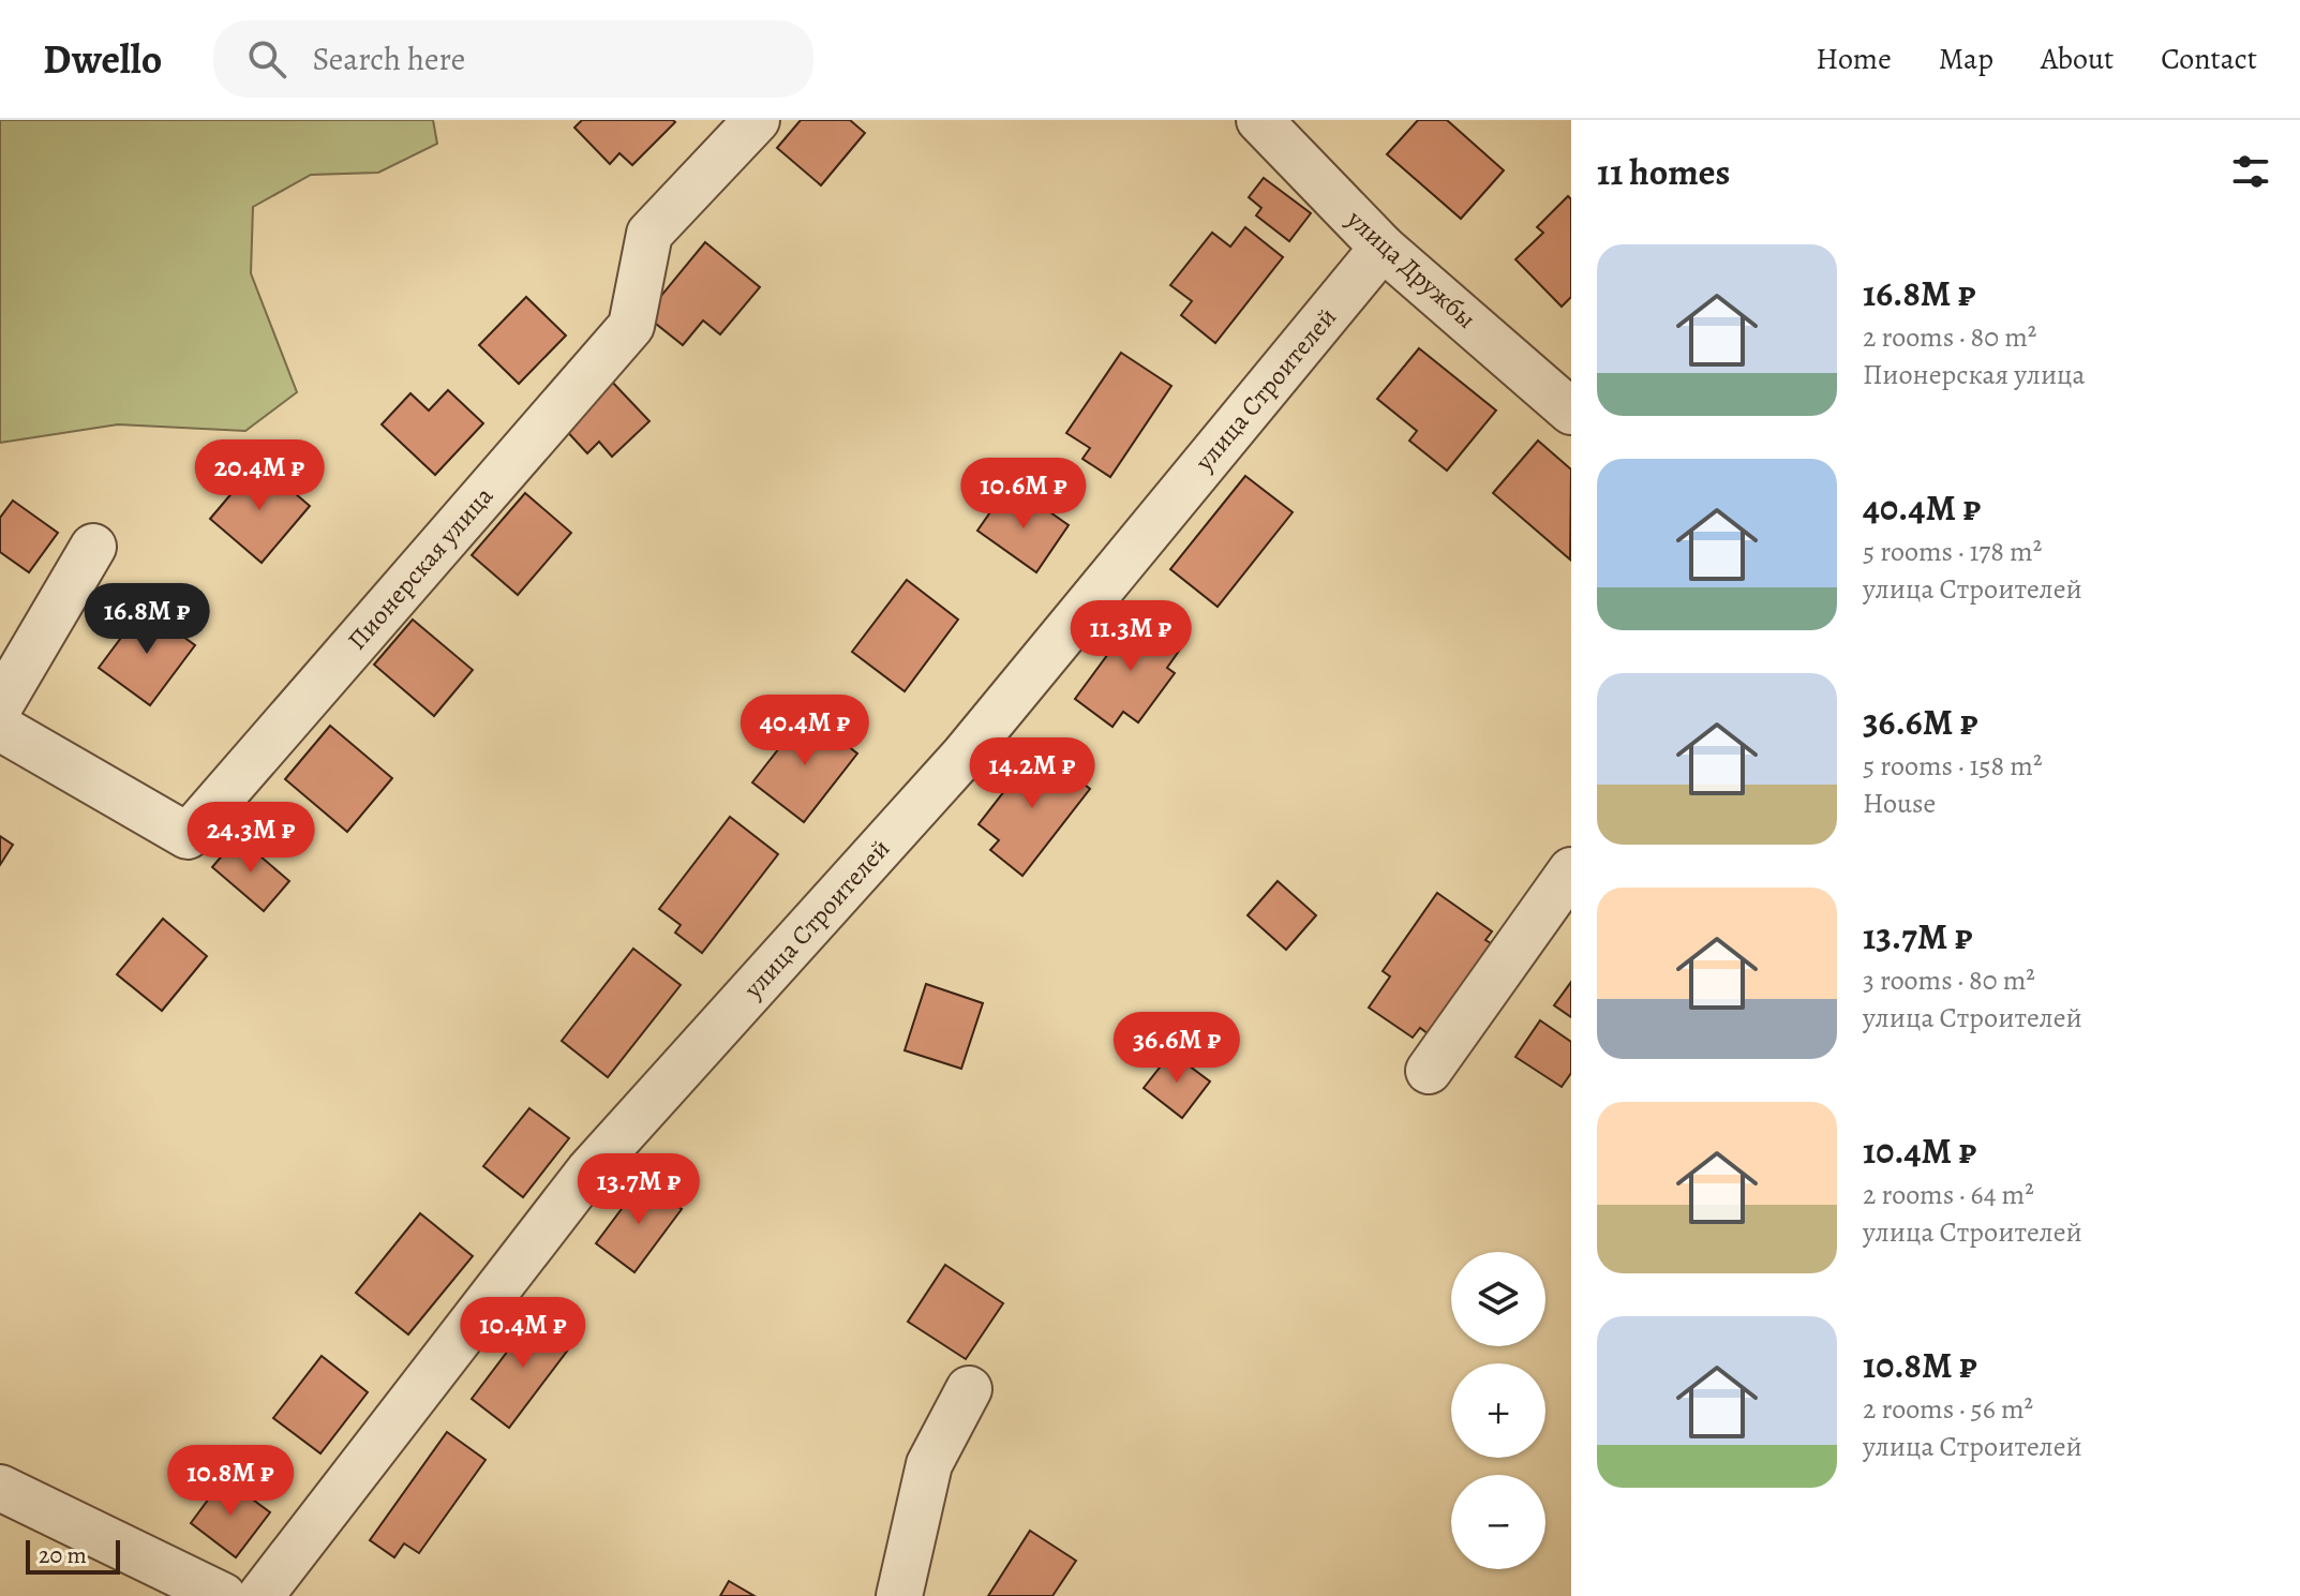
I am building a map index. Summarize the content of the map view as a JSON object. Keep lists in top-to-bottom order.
{
  "streets": {
    "street": ["улица Дружбы", "улица Строителей", "Пионерская улица"]
  },
  "crossings": [
    ["улица Дружбы", "улица Строителей"]
  ],
  "scale_bar": "20 m",
  "page": {
    "header": "Dwello",
    "search": "Search here",
    "nav": [
      "Home",
      "Map",
      "About",
      "Contact"
    ],
    "heading": "11 homes",
    "list": [
      {
        "name": "16.8M ₽",
        "note": "2 rooms · 80 m² · Пионерская улица"
      },
      {
        "name": "40.4M ₽",
        "note": "5 rooms · 178 m² · улица Строителей"
      },
      {
        "name": "36.6M ₽",
        "note": "5 rooms · 158 m² · House"
      },
      {
        "name": "13.7M ₽",
        "note": "3 rooms · 80 m² · улица Строителей"
      },
      {
        "name": "10.4M ₽",
        "note": "2 rooms · 64 m² · улица Строителей"
      },
      {
        "name": "10.8M ₽",
        "note": "2 rooms · 56 m² · улица Строителей"
      }
    ],
    "price": [
      "20.4M ₽",
      "10.6M ₽",
      "16.8M ₽",
      "11.3M ₽",
      "40.4M ₽",
      "14.2M ₽",
      "24.3M ₽",
      "36.6M ₽",
      "13.7M ₽",
      "10.4M ₽",
      "10.8M ₽"
    ],
    "map_buttons": ["+", "−"],
    "scale": "20 m"
  }
}
